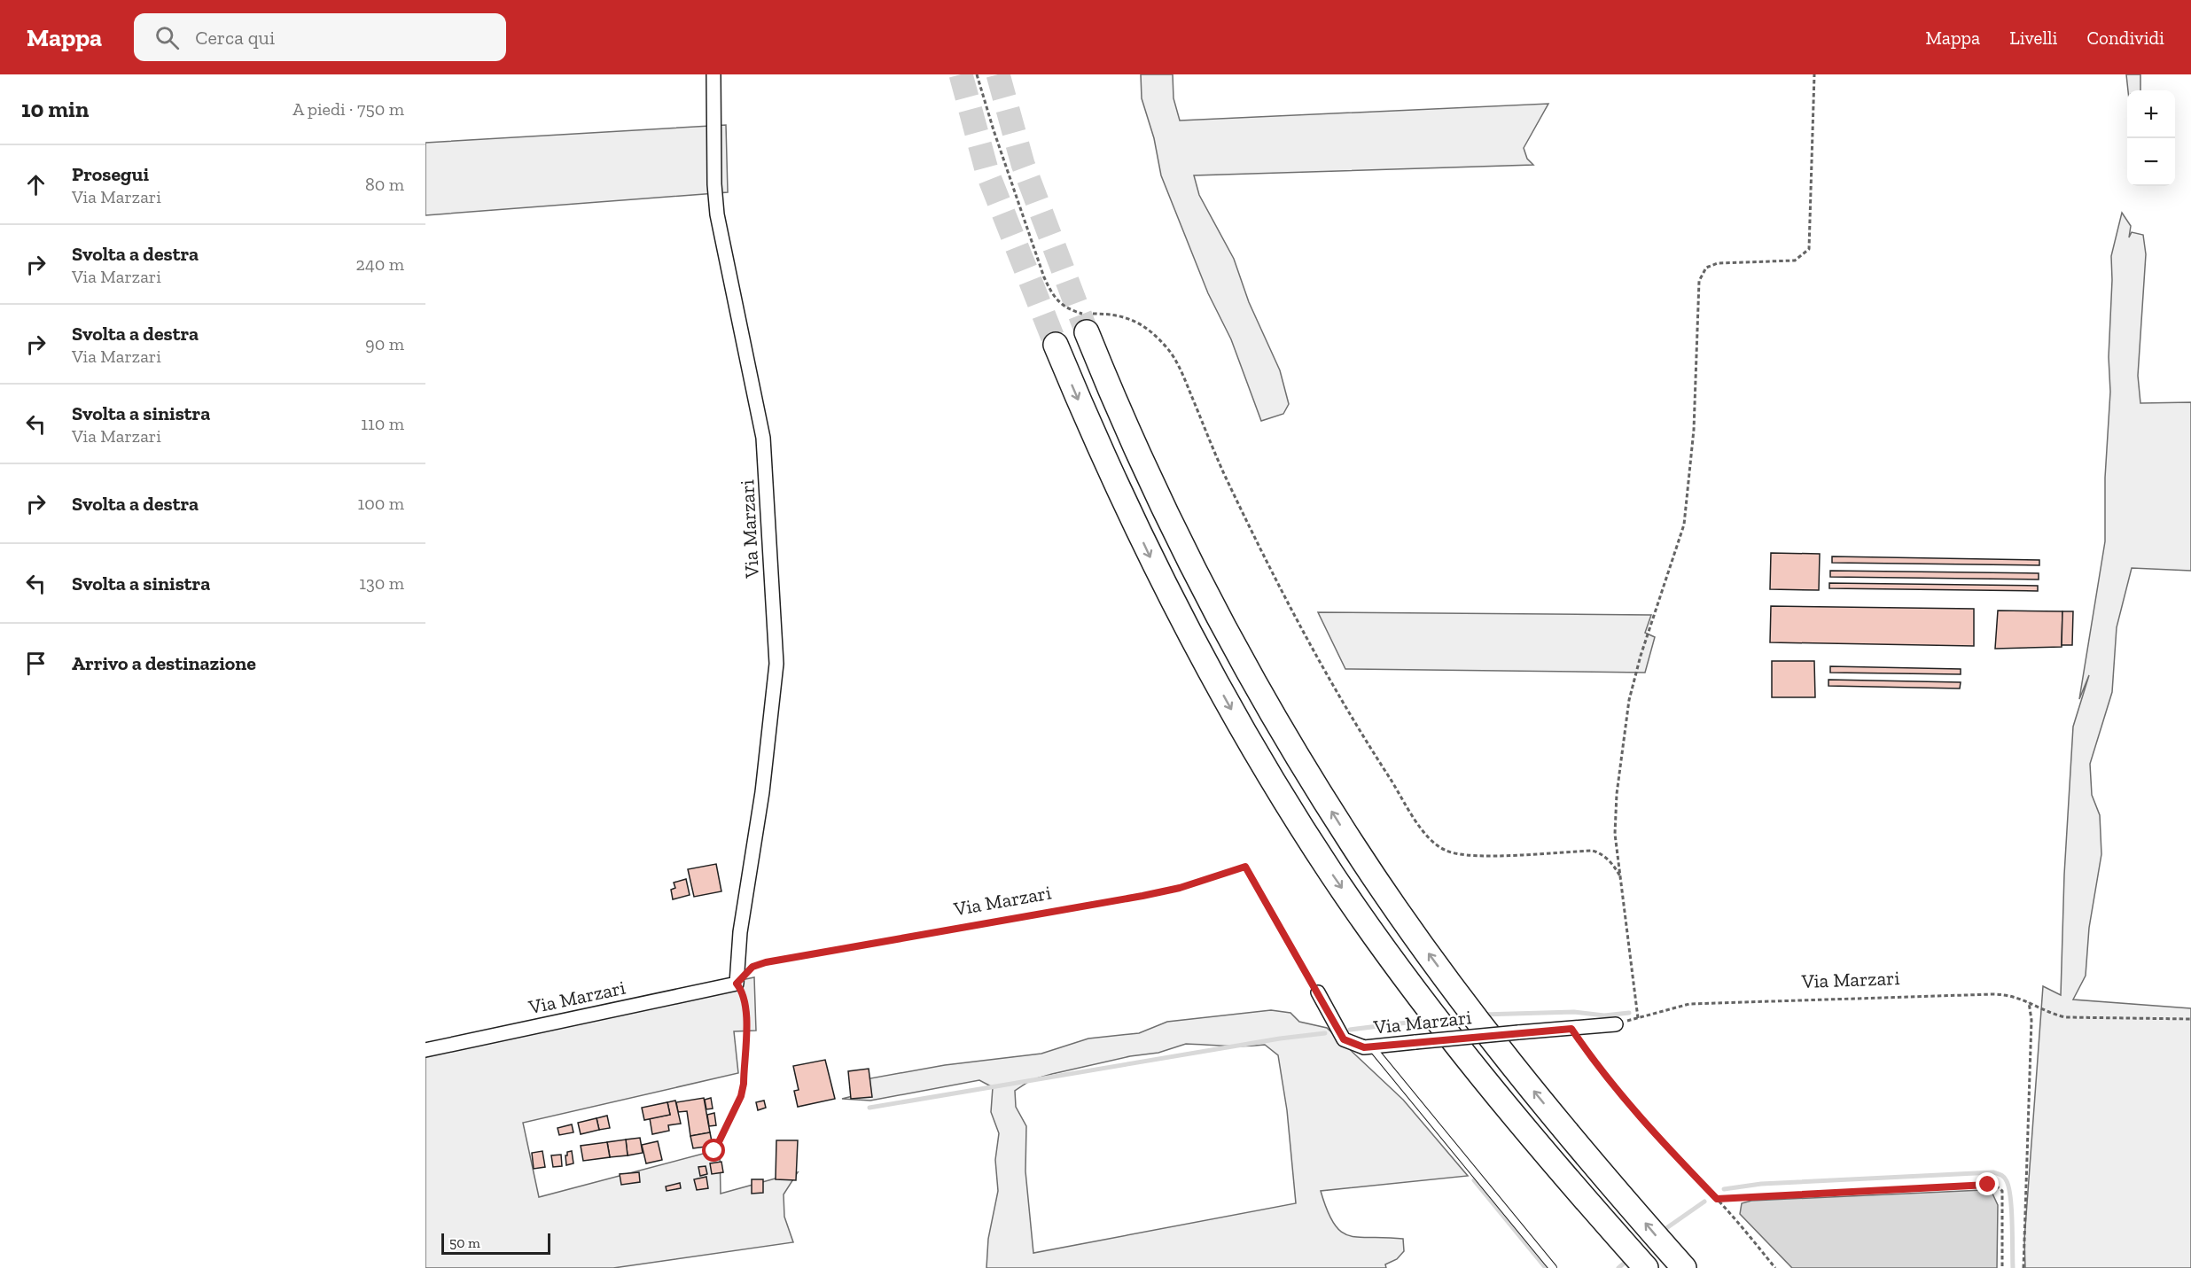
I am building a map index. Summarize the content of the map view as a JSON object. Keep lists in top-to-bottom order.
{
  "streets": {
    "street": ["Via Marzari"]
  },
  "scale_bar": "50 m",
  "page": {
    "header": "Mappa",
    "search": "Cerca qui",
    "nav": ["Mappa", "Livelli", "Condividi"],
    "heading": ["10 min", "A piedi · 750 m"],
    "map_buttons": ["+", "−"],
    "list": [
      ["Prosegui", "Via Marzari", "80 m"],
      ["Svolta a destra", "Via Marzari", "240 m"],
      ["Svolta a destra", "Via Marzari", "90 m"],
      ["Svolta a sinistra", "Via Marzari", "110 m"],
      ["Svolta a destra", "100 m"],
      ["Svolta a sinistra", "130 m"],
      "Arrivo a destinazione"
    ],
    "scale": "50 m"
  }
}
